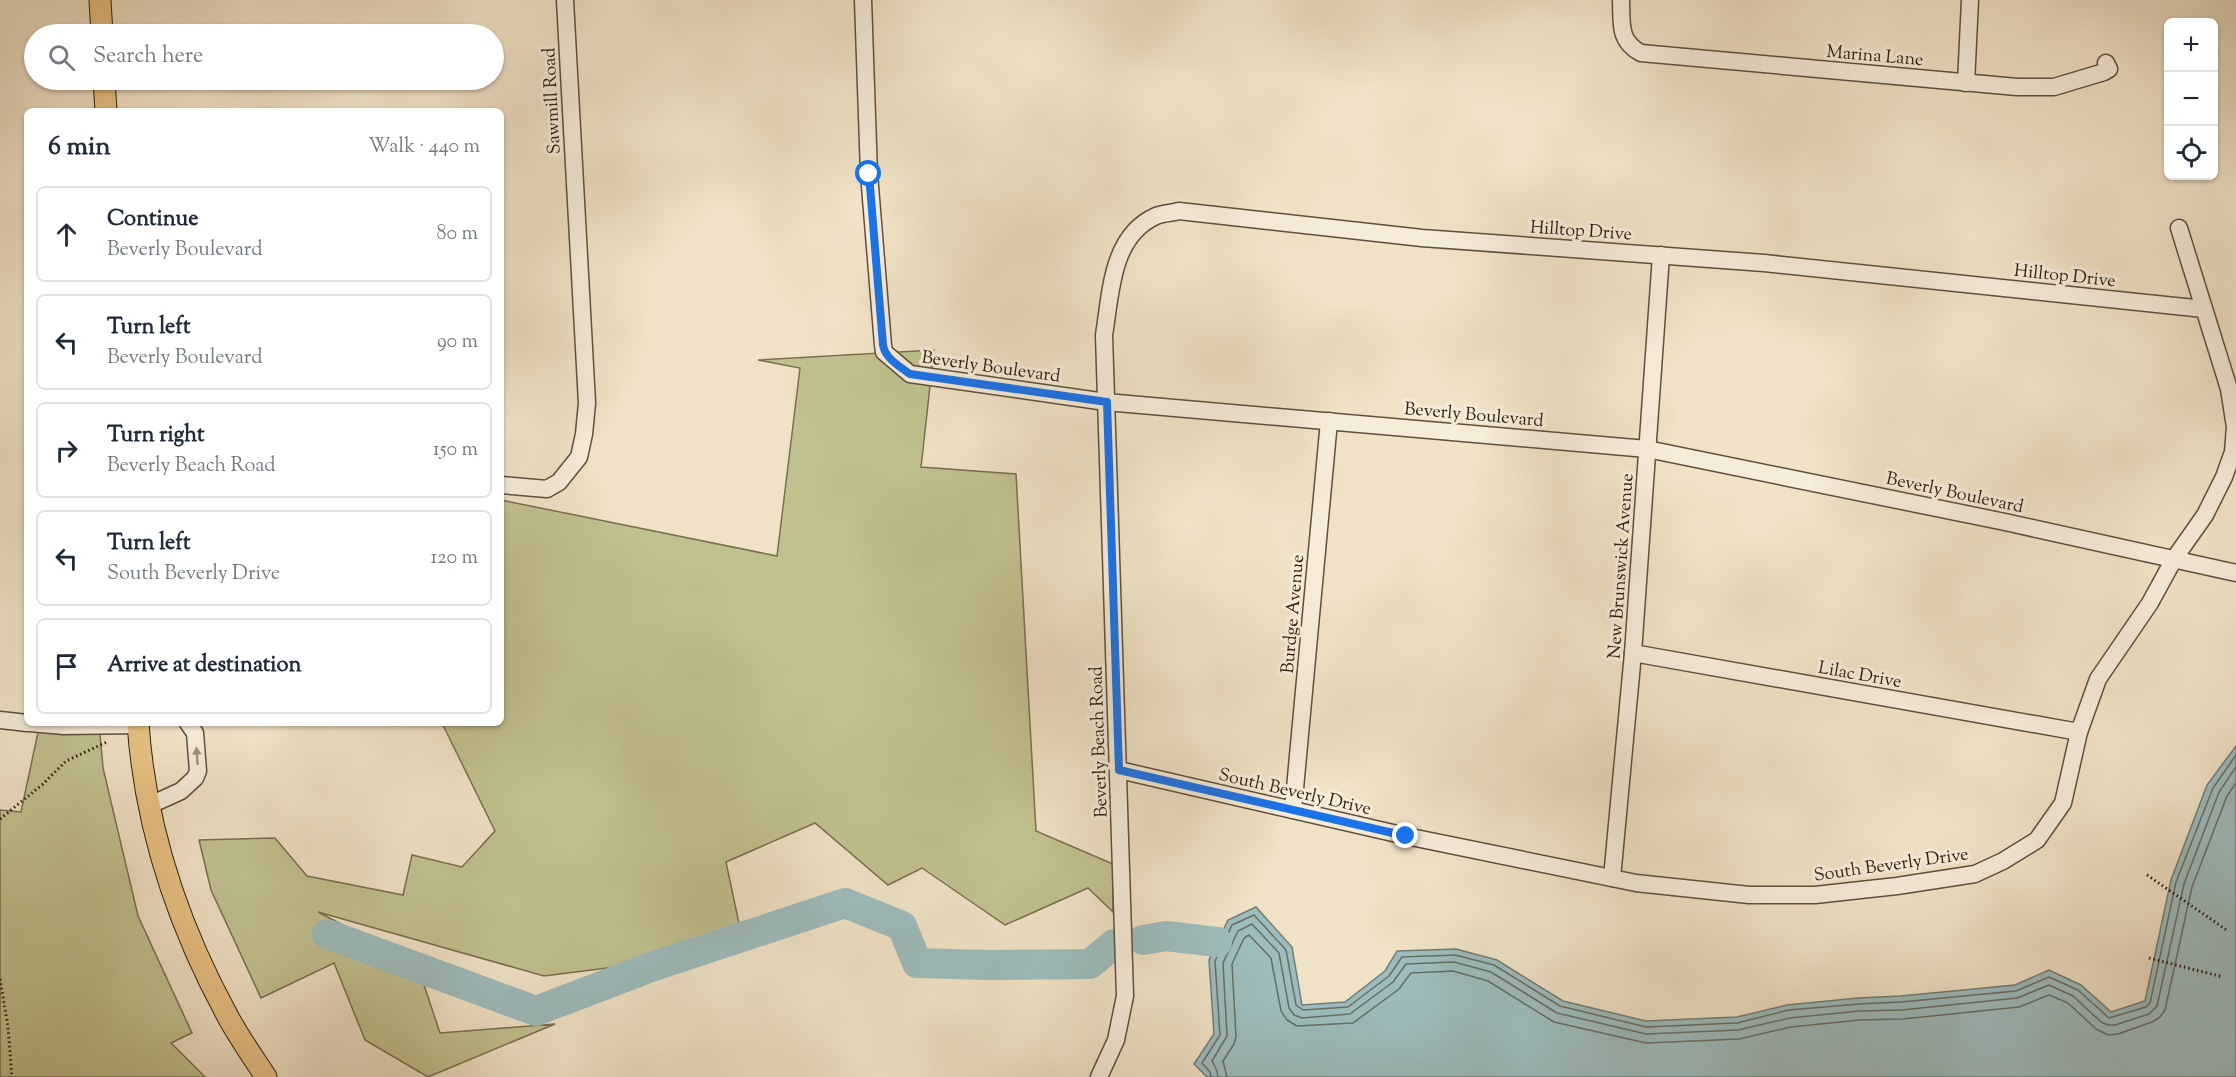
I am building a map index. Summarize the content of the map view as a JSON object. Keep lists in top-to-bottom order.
{
  "streets": {
    "street": [
      "Marina Lane",
      "Sawmill Road",
      "Hilltop Drive",
      "Beverly Boulevard",
      "New Brunswick Avenue",
      "Burdge Avenue",
      "Lilac Drive",
      "Beverly Beach Road",
      "South Beverly Drive"
    ]
  },
  "crossings": [
    ["Hilltop Drive", "Beverly Boulevard"],
    ["Hilltop Drive", "New Brunswick Avenue"],
    ["Hilltop Drive", "Beverly Beach Road"],
    ["Hilltop Drive", "South Beverly Drive"],
    ["Beverly Boulevard", "New Brunswick Avenue"],
    ["Beverly Boulevard", "Burdge Avenue"],
    ["Beverly Boulevard", "Beverly Beach Road"],
    ["Beverly Boulevard", "South Beverly Drive"],
    ["New Brunswick Avenue", "Lilac Drive"],
    ["New Brunswick Avenue", "South Beverly Drive"],
    ["Burdge Avenue", "South Beverly Drive"],
    ["Lilac Drive", "South Beverly Drive"],
    ["Beverly Beach Road", "South Beverly Drive"]
  ],
  "page": {
    "map_buttons": ["+", "−"],
    "search": "Search here",
    "heading": ["6 min", "Walk · 440 m"],
    "list": [
      ["Continue", "Beverly Boulevard", "80 m"],
      ["Turn left", "Beverly Boulevard", "90 m"],
      ["Turn right", "Beverly Beach Road", "150 m"],
      ["Turn left", "South Beverly Drive", "120 m"],
      "Arrive at destination"
    ]
  }
}
